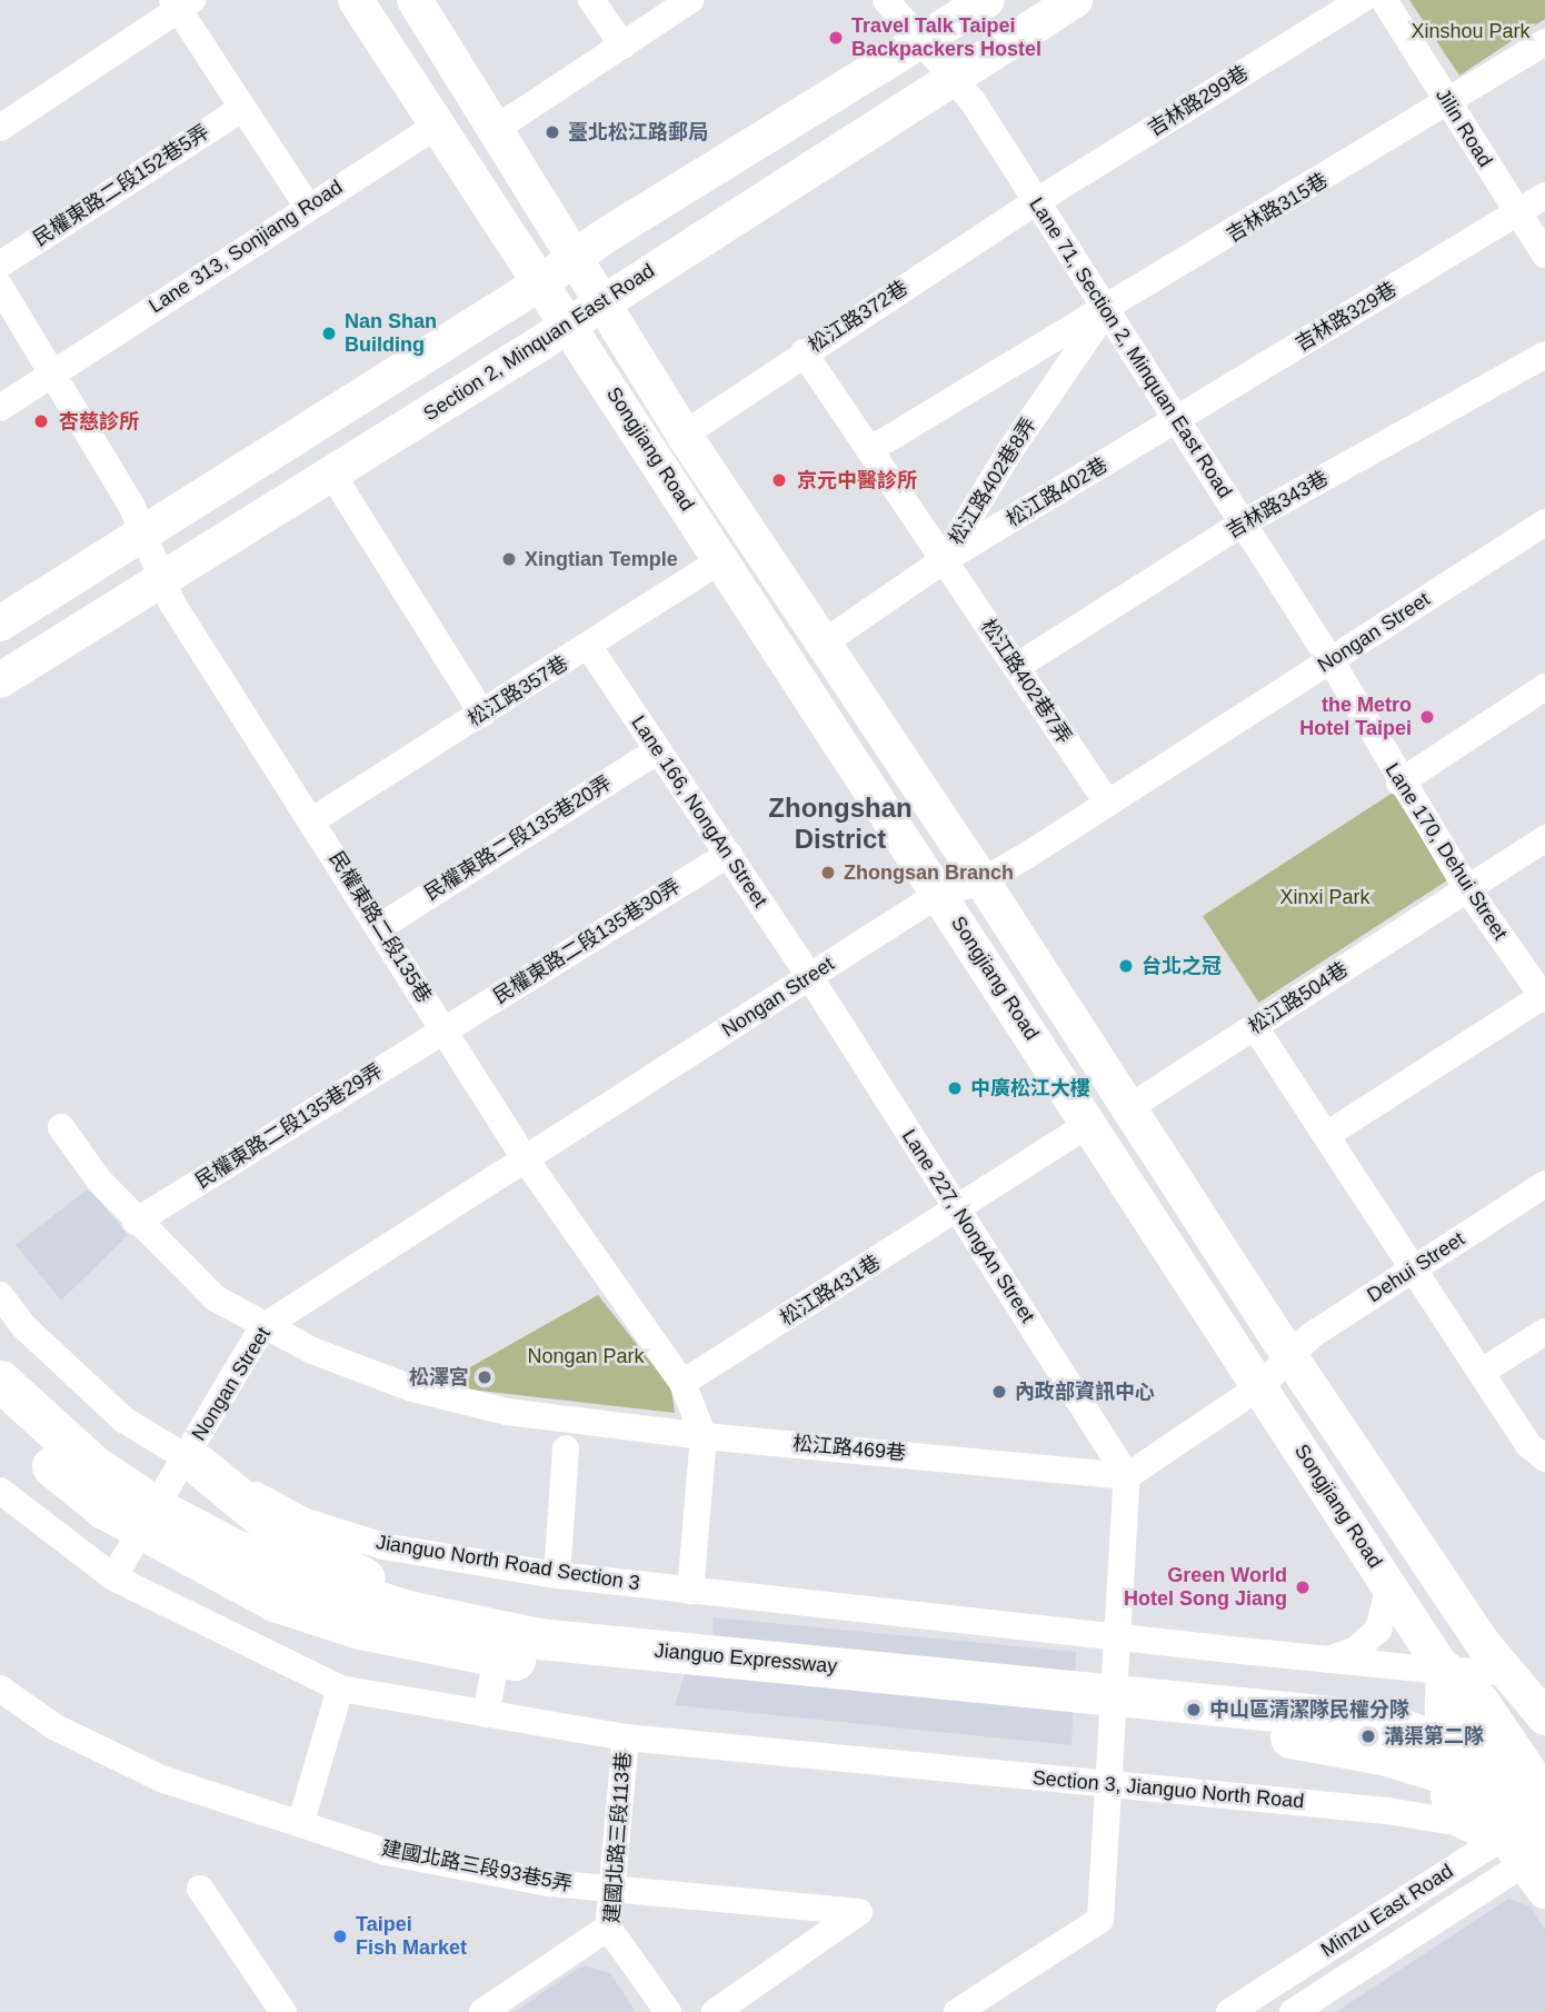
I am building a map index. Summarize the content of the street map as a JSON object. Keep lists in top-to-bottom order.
{
  "streets": {
    "highway": ["Jianguo Expressway"],
    "main road": ["Section 2, Minquan East Road", "Songjiang Road"],
    "street": [
      "吉林路299巷",
      "Jilin Road",
      "民權東路二段152巷5弄",
      "吉林路315巷",
      "Lane 313, Sonjiang Road",
      "松江路372巷",
      "吉林路329巷",
      "Lane 71, Section 2, Minquan East Road",
      "松江路402巷8弄",
      "松江路402巷",
      "吉林路343巷",
      "Nongan Street",
      "松江路402巷7弄",
      "松江路357巷",
      "Lane 166, NongAn Street",
      "民權東路二段135巷20弄",
      "Lane 170, Dehui Street",
      "民權東路二段135巷",
      "民權東路二段135巷30弄",
      "松江路504巷",
      "民權東路二段135巷29弄",
      "Lane 227, NongAn Street",
      "Dehui Street",
      "松江路431巷",
      "松江路469巷",
      "Jianguo North Road Section 3",
      "Section 3, Jianguo North Road",
      "建國北路三段113巷",
      "建國北路三段93巷5弄",
      "Minzu East Road"
    ]
  },
  "crossings": [
    ["吉林路299巷", "松江路372巷"],
    ["吉林路299巷", "Lane 71, Section 2, Minquan East Road"],
    ["Jilin Road", "吉林路315巷"],
    ["Jilin Road", "吉林路329巷"],
    ["吉林路315巷", "Lane 71, Section 2, Minquan East Road"],
    ["吉林路315巷", "松江路402巷8弄"],
    ["Lane 313, Sonjiang Road", "Songjiang Road"],
    ["Lane 313, Sonjiang Road", "民權東路二段135巷"],
    ["松江路372巷", "Lane 71, Section 2, Minquan East Road"],
    ["松江路372巷", "Songjiang Road"],
    ["松江路372巷", "松江路402巷8弄"],
    ["吉林路329巷", "Lane 71, Section 2, Minquan East Road"],
    ["吉林路329巷", "松江路402巷"],
    ["Section 2, Minquan East Road", "Lane 71, Section 2, Minquan East Road"],
    ["Section 2, Minquan East Road", "Songjiang Road"],
    ["Section 2, Minquan East Road", "民權東路二段135巷"],
    ["Lane 71, Section 2, Minquan East Road", "松江路402巷8弄"],
    ["Lane 71, Section 2, Minquan East Road", "松江路402巷"],
    ["Lane 71, Section 2, Minquan East Road", "吉林路343巷"],
    ["Lane 71, Section 2, Minquan East Road", "Nongan Street"],
    ["Lane 71, Section 2, Minquan East Road", "Lane 170, Dehui Street"],
    ["Songjiang Road", "松江路402巷"],
    ["Songjiang Road", "Nongan Street"],
    ["Songjiang Road", "松江路357巷"],
    ["Songjiang Road", "松江路504巷"],
    ["Songjiang Road", "Dehui Street"],
    ["Songjiang Road", "松江路431巷"],
    ["松江路402巷8弄", "松江路402巷"],
    ["松江路402巷8弄", "松江路402巷7弄"],
    ["松江路402巷", "松江路402巷7弄"],
    ["吉林路343巷", "松江路402巷7弄"],
    ["Nongan Street", "松江路402巷7弄"],
    ["Nongan Street", "Lane 166, NongAn Street"],
    ["Nongan Street", "Lane 170, Dehui Street"],
    ["Nongan Street", "民權東路二段135巷"],
    ["Nongan Street", "Lane 227, NongAn Street"],
    ["Nongan Street", "松江路469巷"],
    ["Nongan Street", "Jianguo North Road Section 3"],
    ["松江路357巷", "Lane 166, NongAn Street"],
    ["松江路357巷", "民權東路二段135巷"],
    ["Lane 166, NongAn Street", "民權東路二段135巷20弄"],
    ["Lane 166, NongAn Street", "民權東路二段135巷30弄"],
    ["Lane 166, NongAn Street", "Lane 227, NongAn Street"],
    ["民權東路二段135巷20弄", "民權東路二段135巷"],
    ["Lane 170, Dehui Street", "松江路504巷"],
    ["民權東路二段135巷", "民權東路二段135巷30弄"],
    ["民權東路二段135巷", "民權東路二段135巷29弄"],
    ["民權東路二段135巷", "松江路431巷"],
    ["民權東路二段135巷30弄", "民權東路二段135巷29弄"],
    ["民權東路二段135巷29弄", "松江路469巷"],
    ["Lane 227, NongAn Street", "松江路431巷"],
    ["Lane 227, NongAn Street", "松江路469巷"],
    ["Section 3, Jianguo North Road", "Minzu East Road"],
    ["建國北路三段113巷", "建國北路三段93巷5弄"]
  ],
  "districts": ["Zhongshan District"],
  "parks": ["Xinshou Park", "Xinxi Park", "Nongan Park"],
  "places": [
    "Travel Talk Taipei Backpackers Hostel",
    "臺北松江路郵局",
    "Nan Shan Building",
    "杏慈診所",
    "京元中醫診所",
    "Xingtian Temple",
    "the Metro Hotel Taipei",
    "Zhongsan Branch",
    "台北之冠",
    "中廣松江大樓",
    "松澤宮",
    "內政部資訊中心",
    "Green World Hotel Song Jiang",
    "中山區清潔隊民權分隊",
    "溝渠第二隊",
    "Taipei Fish Market"
  ]
}
